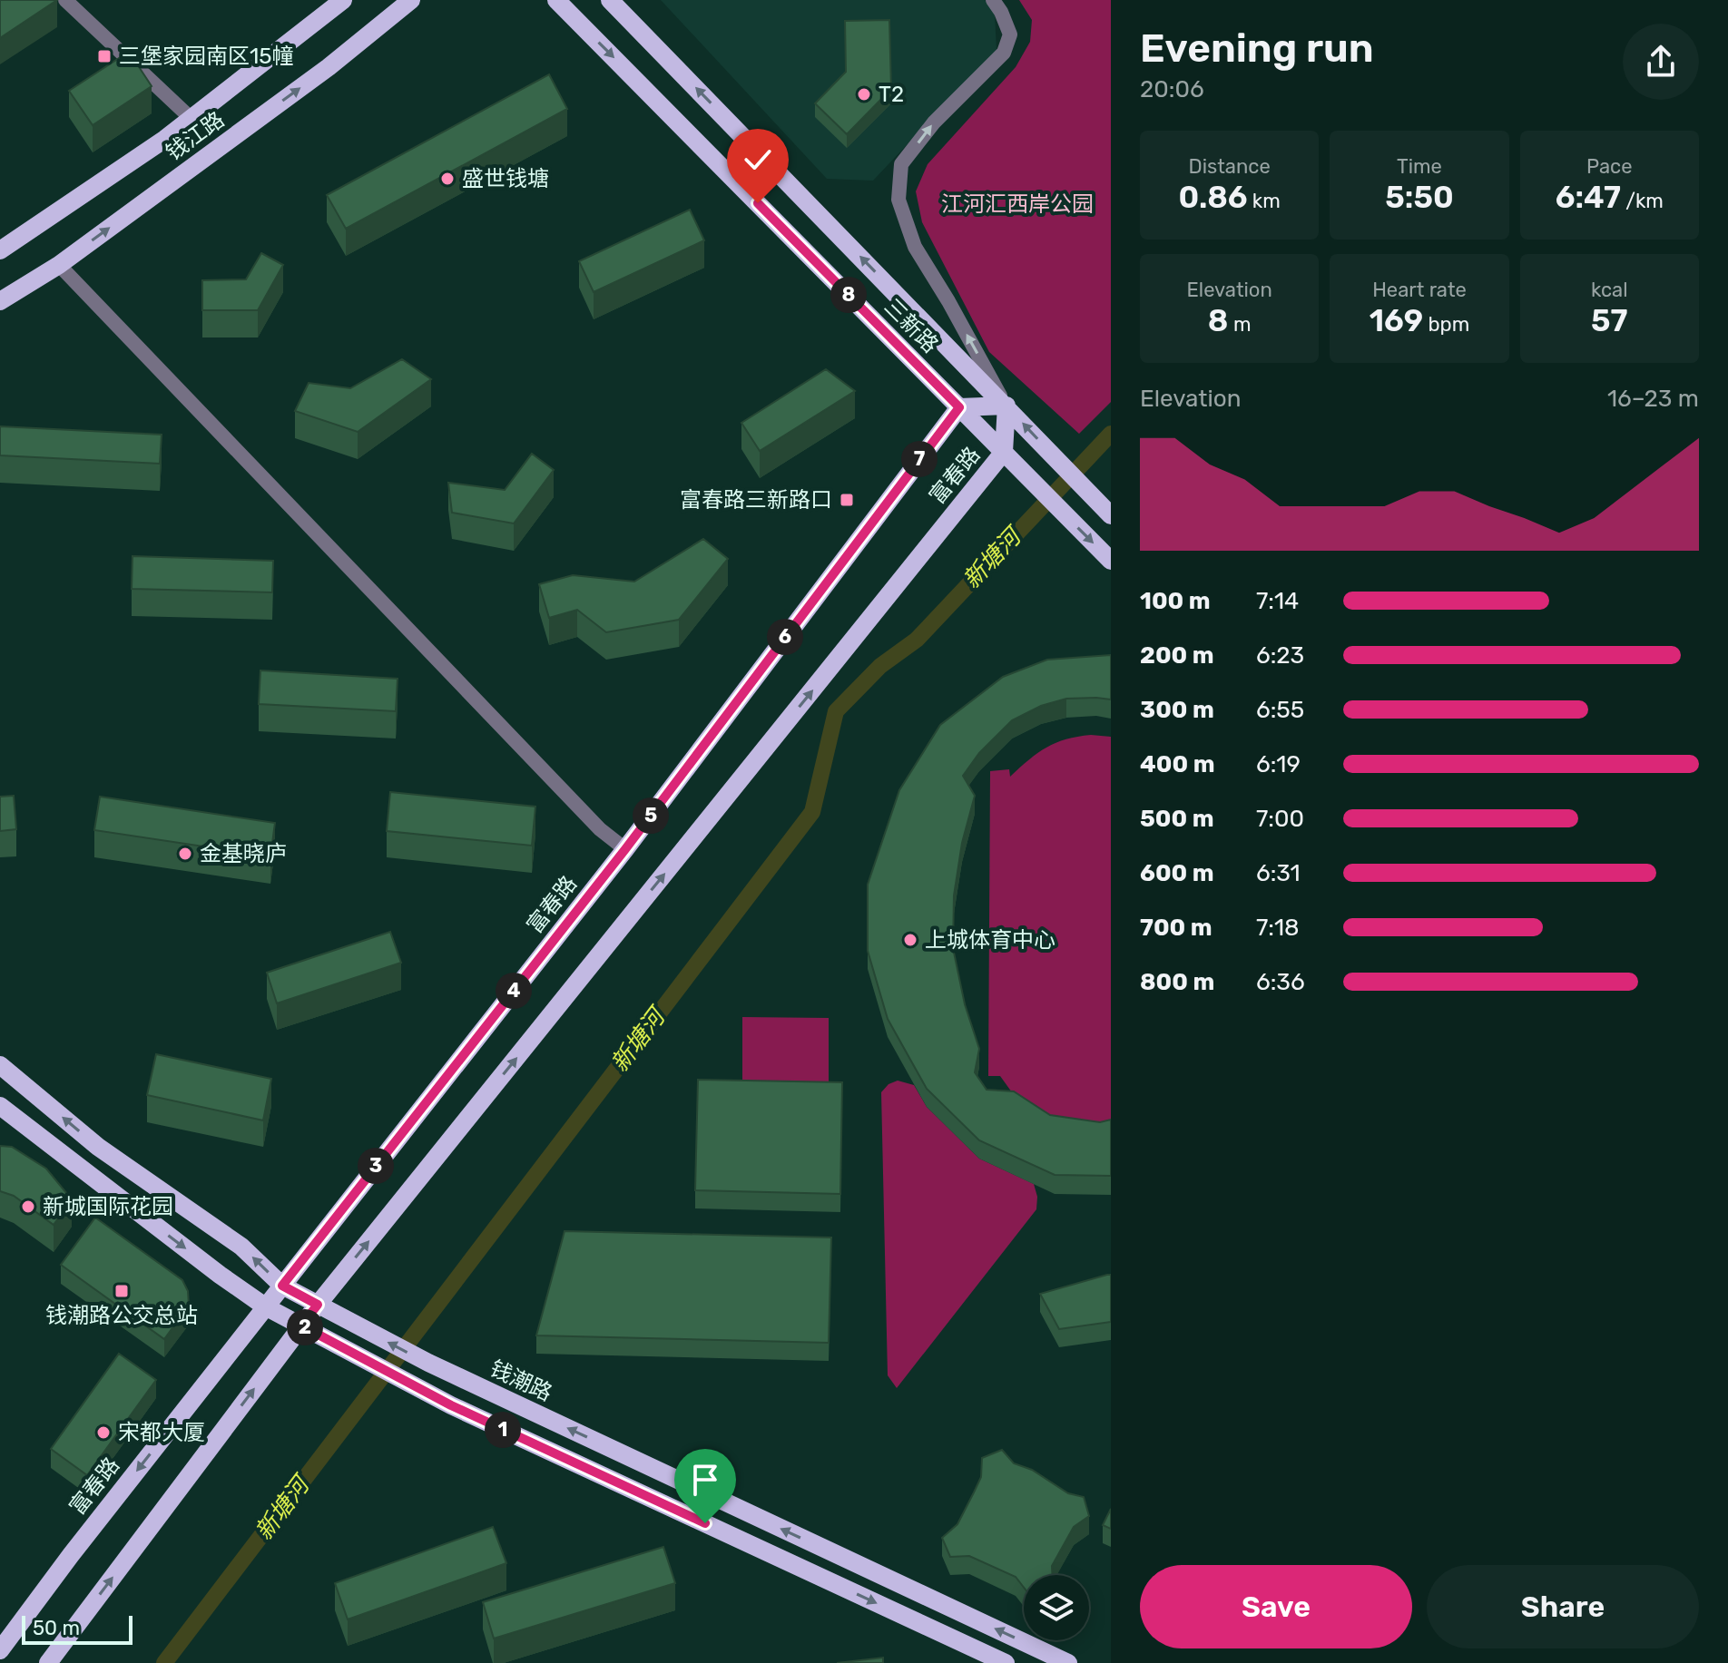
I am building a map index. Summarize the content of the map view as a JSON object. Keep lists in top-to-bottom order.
{
  "streets": {
    "main road": [
      "钱江路",
      "三新路",
      "富春路",
      "钱潮路"
    ]
  },
  "crossings": [
    ["三新路", "富春路"],
    ["富春路", "钱潮路"]
  ],
  "water": ["新塘河"],
  "parks": ["江河汇西岸公园"],
  "places": {
    "transit": ["三堡家园南区15幢", "富春路三新路口", "钱潮路公交总站"],
    "other": [
      "T2",
      "盛世钱塘",
      "金基晓庐",
      "上城体育中心",
      "新城国际花园",
      "宋都大厦"
    ]
  },
  "scale_bar": "50 m",
  "page": {
    "heading": ["Evening run", "20:06"],
    "stats": [
      ["Distance", "0.86 km"],
      ["Time", "5:50"],
      ["Pace", "6:47 /km"],
      ["Elevation", "8 m"],
      ["Heart rate", "169 bpm"],
      ["kcal", "57"]
    ],
    "pins": [
      "8",
      "7",
      "6",
      "5",
      "4",
      "3",
      "2",
      "1"
    ],
    "chart": ["Elevation", "16–23 m"],
    "list": [
      {
        "name": "100 m",
        "note": "7:14"
      },
      {
        "name": "200 m",
        "note": "6:23"
      },
      {
        "name": "300 m",
        "note": "6:55"
      },
      {
        "name": "400 m",
        "note": "6:19"
      },
      {
        "name": "500 m",
        "note": "7:00"
      },
      {
        "name": "600 m",
        "note": "6:31"
      },
      {
        "name": "700 m",
        "note": "7:18"
      },
      {
        "name": "800 m",
        "note": "6:36"
      }
    ],
    "buttons": ["Save", "Share"],
    "scale": "50 m"
  }
}
